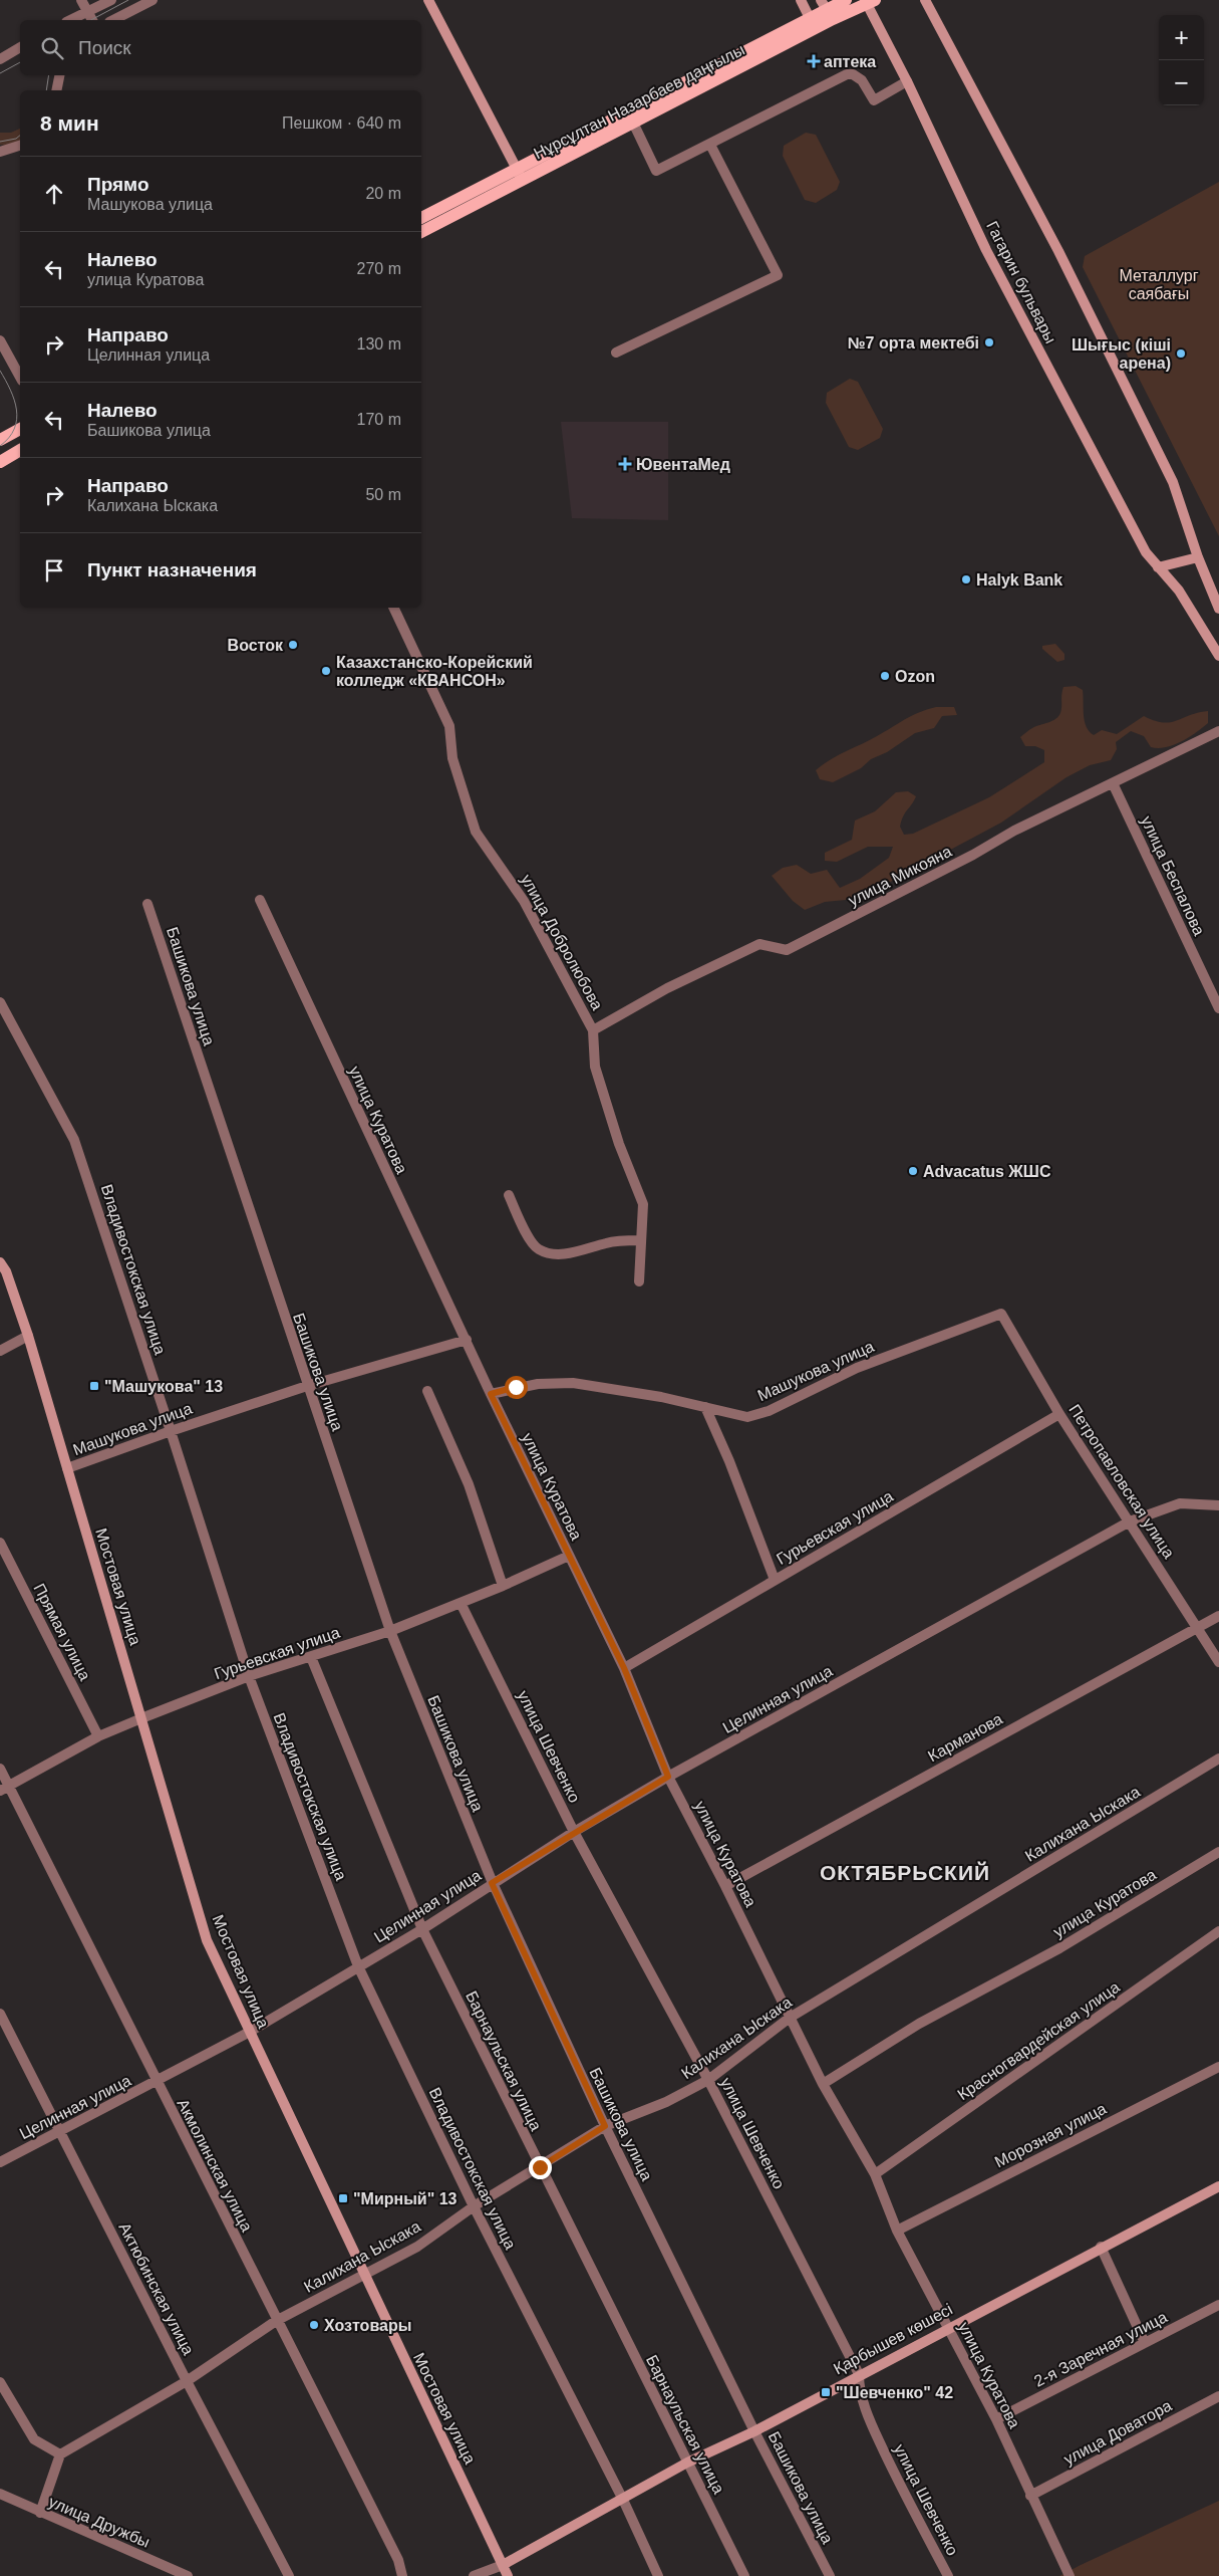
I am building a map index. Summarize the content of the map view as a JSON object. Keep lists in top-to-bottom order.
{
  "streets": {
    "main road": [
      "Нұрсұлтан Назарбаев даңғылы",
      "Гагарин бульвары",
      "Мостовая улица",
      "Қарбышев көшесі"
    ],
    "street": [
      "улица Микояна",
      "улица Беспалова",
      "улица Добролюбова",
      "Башикова улица",
      "улица Куратова",
      "Владивостокская улица",
      "Машукова улица",
      "Петропавловская улица",
      "Гурьевская улица",
      "Прямая улица",
      "Целинная улица",
      "Карманова",
      "улица Шевченко",
      "Калихана Ыскака",
      "Красногвардейская улица",
      "Барнаульская улица",
      "Морозная улица",
      "Акмолинская улица",
      "Актюбинская улица",
      "2-я Заречная улица",
      "улица Доватора",
      "улица Дружбы"
    ]
  },
  "crossings": [
    ["Нұрсұлтан Назарбаев даңғылы", "Гагарин бульвары"],
    ["улица Микояна", "улица Беспалова"],
    ["улица Микояна", "улица Добролюбова"],
    ["Башикова улица", "Машукова улица"],
    ["Башикова улица", "Гурьевская улица"],
    ["Башикова улица", "Целинная улица"],
    ["Башикова улица", "Калихана Ыскака"],
    ["Башикова улица", "Қарбышев көшесі"],
    ["улица Куратова", "Машукова улица"],
    ["улица Куратова", "Гурьевская улица"],
    ["улица Куратова", "Целинная улица"],
    ["улица Куратова", "Карманова"],
    ["улица Куратова", "Калихана Ыскака"],
    ["улица Куратова", "Красногвардейская улица"],
    ["улица Куратова", "Морозная улица"],
    ["улица Куратова", "Қарбышев көшесі"],
    ["улица Куратова", "2-я Заречная улица"],
    ["улица Куратова", "улица Доватора"],
    ["Владивостокская улица", "Машукова улица"],
    ["Владивостокская улица", "Гурьевская улица"],
    ["Владивостокская улица", "Целинная улица"],
    ["Владивостокская улица", "Калихана Ыскака"],
    ["Владивостокская улица", "Қарбышев көшесі"],
    ["Машукова улица", "Петропавловская улица"],
    ["Машукова улица", "Мостовая улица"],
    ["Петропавловская улица", "Гурьевская улица"],
    ["Петропавловская улица", "Целинная улица"],
    ["Петропавловская улица", "Карманова"],
    ["Гурьевская улица", "Мостовая улица"],
    ["Гурьевская улица", "Прямая улица"],
    ["Гурьевская улица", "улица Шевченко"],
    ["Гурьевская улица", "Барнаульская улица"],
    ["Гурьевская улица", "Акмолинская улица"],
    ["Мостовая улица", "Целинная улица"],
    ["Мостовая улица", "Калихана Ыскака"],
    ["Мостовая улица", "Қарбышев көшесі"],
    ["Целинная улица", "улица Шевченко"],
    ["Целинная улица", "Барнаульская улица"],
    ["Целинная улица", "Акмолинская улица"],
    ["Целинная улица", "Актюбинская улица"],
    ["улица Шевченко", "Калихана Ыскака"],
    ["улица Шевченко", "Қарбышев көшесі"],
    ["Калихана Ыскака", "Барнаульская улица"],
    ["Калихана Ыскака", "Акмолинская улица"],
    ["Калихана Ыскака", "Актюбинская улица"],
    ["Барнаульская улица", "Қарбышев көшесі"]
  ],
  "districts": ["ОКТЯБРЬСКИЙ"],
  "parks": ["Металлург саябағы"],
  "places": {
    "health": ["аптека", "ЮвентаМед"],
    "other": [
      "№7 орта мектебі",
      "Шығыс (кіші арена)",
      "Halyk Bank",
      "Восток",
      "Казахстанско-Корейский колледж «КВАНСОН»",
      "Ozon",
      "Advacatus ЖШС",
      "Хозтовары"
    ],
    "transit": ["\"Машукова\" 13", "\"Мирный\" 13", "\"Шевченко\" 42"]
  },
  "page": {
    "map_buttons": ["+", "−"],
    "search": "Поиск",
    "heading": ["8 мин", "Пешком · 640 m"],
    "list": [
      ["Прямо", "Машукова улица", "20 m"],
      ["Налево", "улица Куратова", "270 m"],
      ["Направо", "Целинная улица", "130 m"],
      ["Налево", "Башикова улица", "170 m"],
      ["Направо", "Калихана Ыскака", "50 m"],
      "Пункт назначения"
    ]
  }
}
